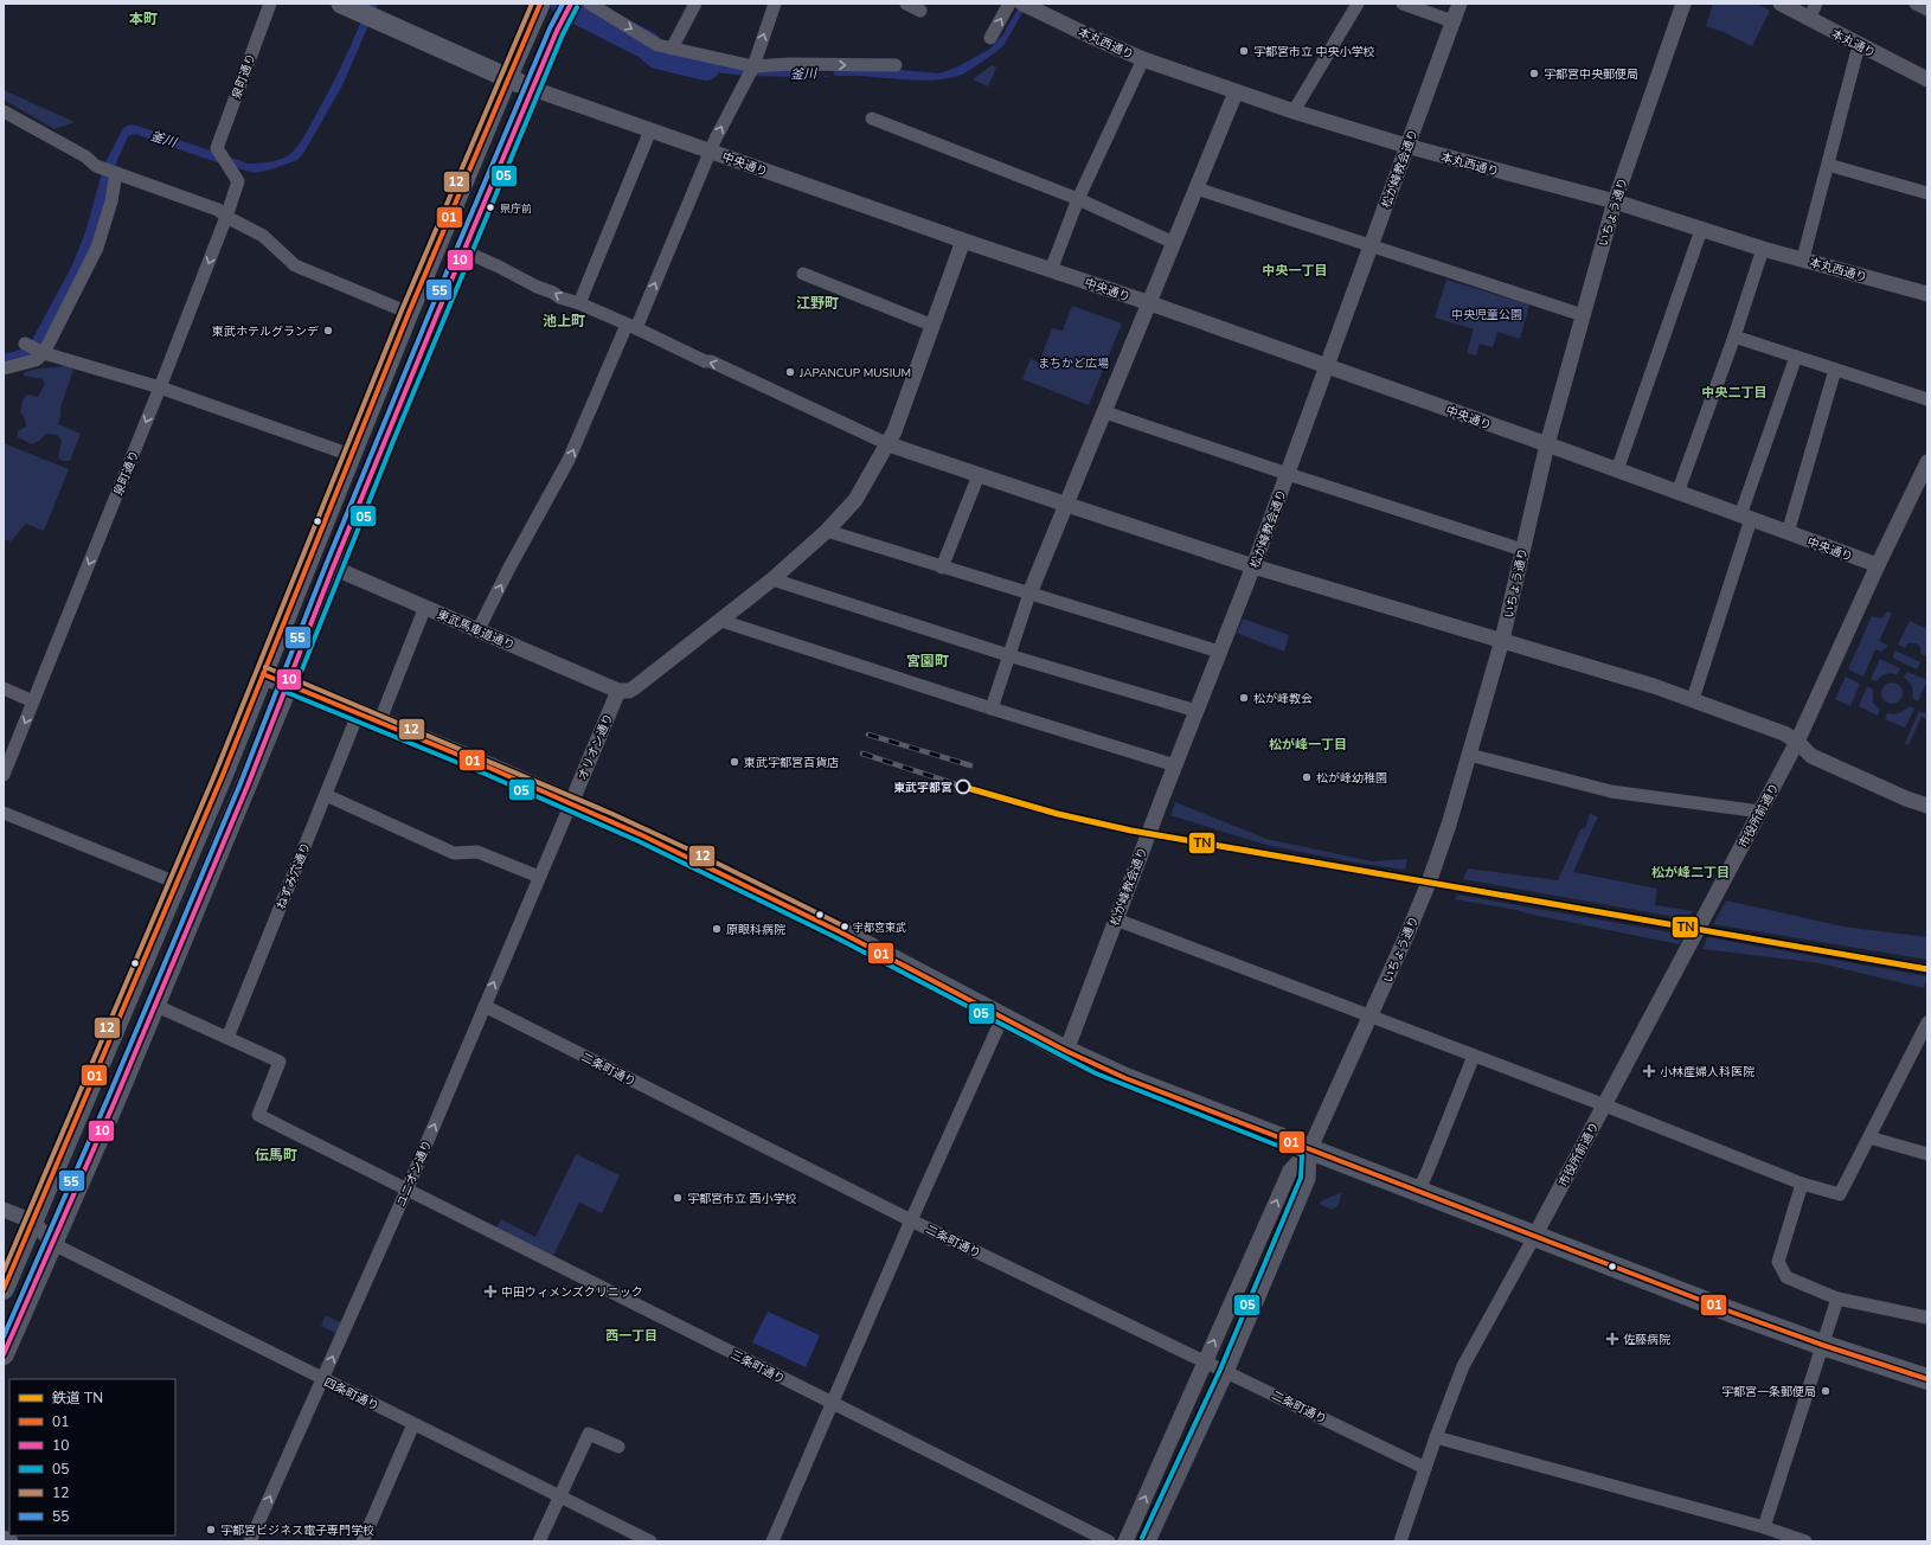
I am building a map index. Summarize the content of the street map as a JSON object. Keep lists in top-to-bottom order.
{
  "streets": {
    "main road": ["中央通り"],
    "street": [
      "本丸西通り",
      "本丸通り",
      "泉町通り",
      "松が峰教会通り",
      "いちょう通り",
      "東武馬車道通り",
      "オリオン通り",
      "市役所前通り",
      "ねずみ穴通り",
      "二条町通り",
      "ユニオン通り",
      "三条町通り",
      "四条町通り"
    ]
  },
  "crossings": [
    ["本丸西通り", "松が峰教会通り"],
    ["本丸西通り", "いちょう通り"],
    ["中央通り", "松が峰教会通り"],
    ["中央通り", "いちょう通り"],
    ["中央通り", "市役所前通り"],
    ["東武馬車道通り", "オリオン通り"],
    ["オリオン通り", "ユニオン通り"],
    ["ねずみ穴通り", "三条町通り"],
    ["二条町通り", "ユニオン通り"],
    ["ユニオン通り", "三条町通り"],
    ["ユニオン通り", "四条町通り"]
  ],
  "one_way": ["泉町通り", "ユニオン通り"],
  "districts": [
    "本町",
    "中央一丁目",
    "江野町",
    "池上町",
    "中央二丁目",
    "宮園町",
    "松が峰一丁目",
    "松が峰二丁目",
    "伝馬町",
    "西一丁目"
  ],
  "water": ["釜川"],
  "parks": ["中央児童公園", "まちかど広場"],
  "places": {
    "other": [
      "宇都宮市立 中央小学校",
      "宇都宮中央郵便局",
      "県庁前",
      "東武ホテルグランデ",
      "JAPANCUP MUSIUM",
      "松が峰教会",
      "東武宇都宮百貨店",
      "松が峰幼稚園",
      "東武宇都宮",
      "宇都宮東武",
      "原眼科病院",
      "宇都宮市立 西小学校",
      "宇都宮一条郵便局",
      "宇都宮ビジネス電子専門学校"
    ],
    "health": ["小林産婦人科医院", "中田ウィメンズクリニック", "佐藤病院"]
  },
  "lines": [
    "transit line 01",
    "transit line 10",
    "transit line 12",
    "transit line 55",
    "transit line 05",
    "rail line TN"
  ],
  "legend": [
    "鉄道 TN",
    "01",
    "10",
    "05",
    "12",
    "55"
  ]
}
